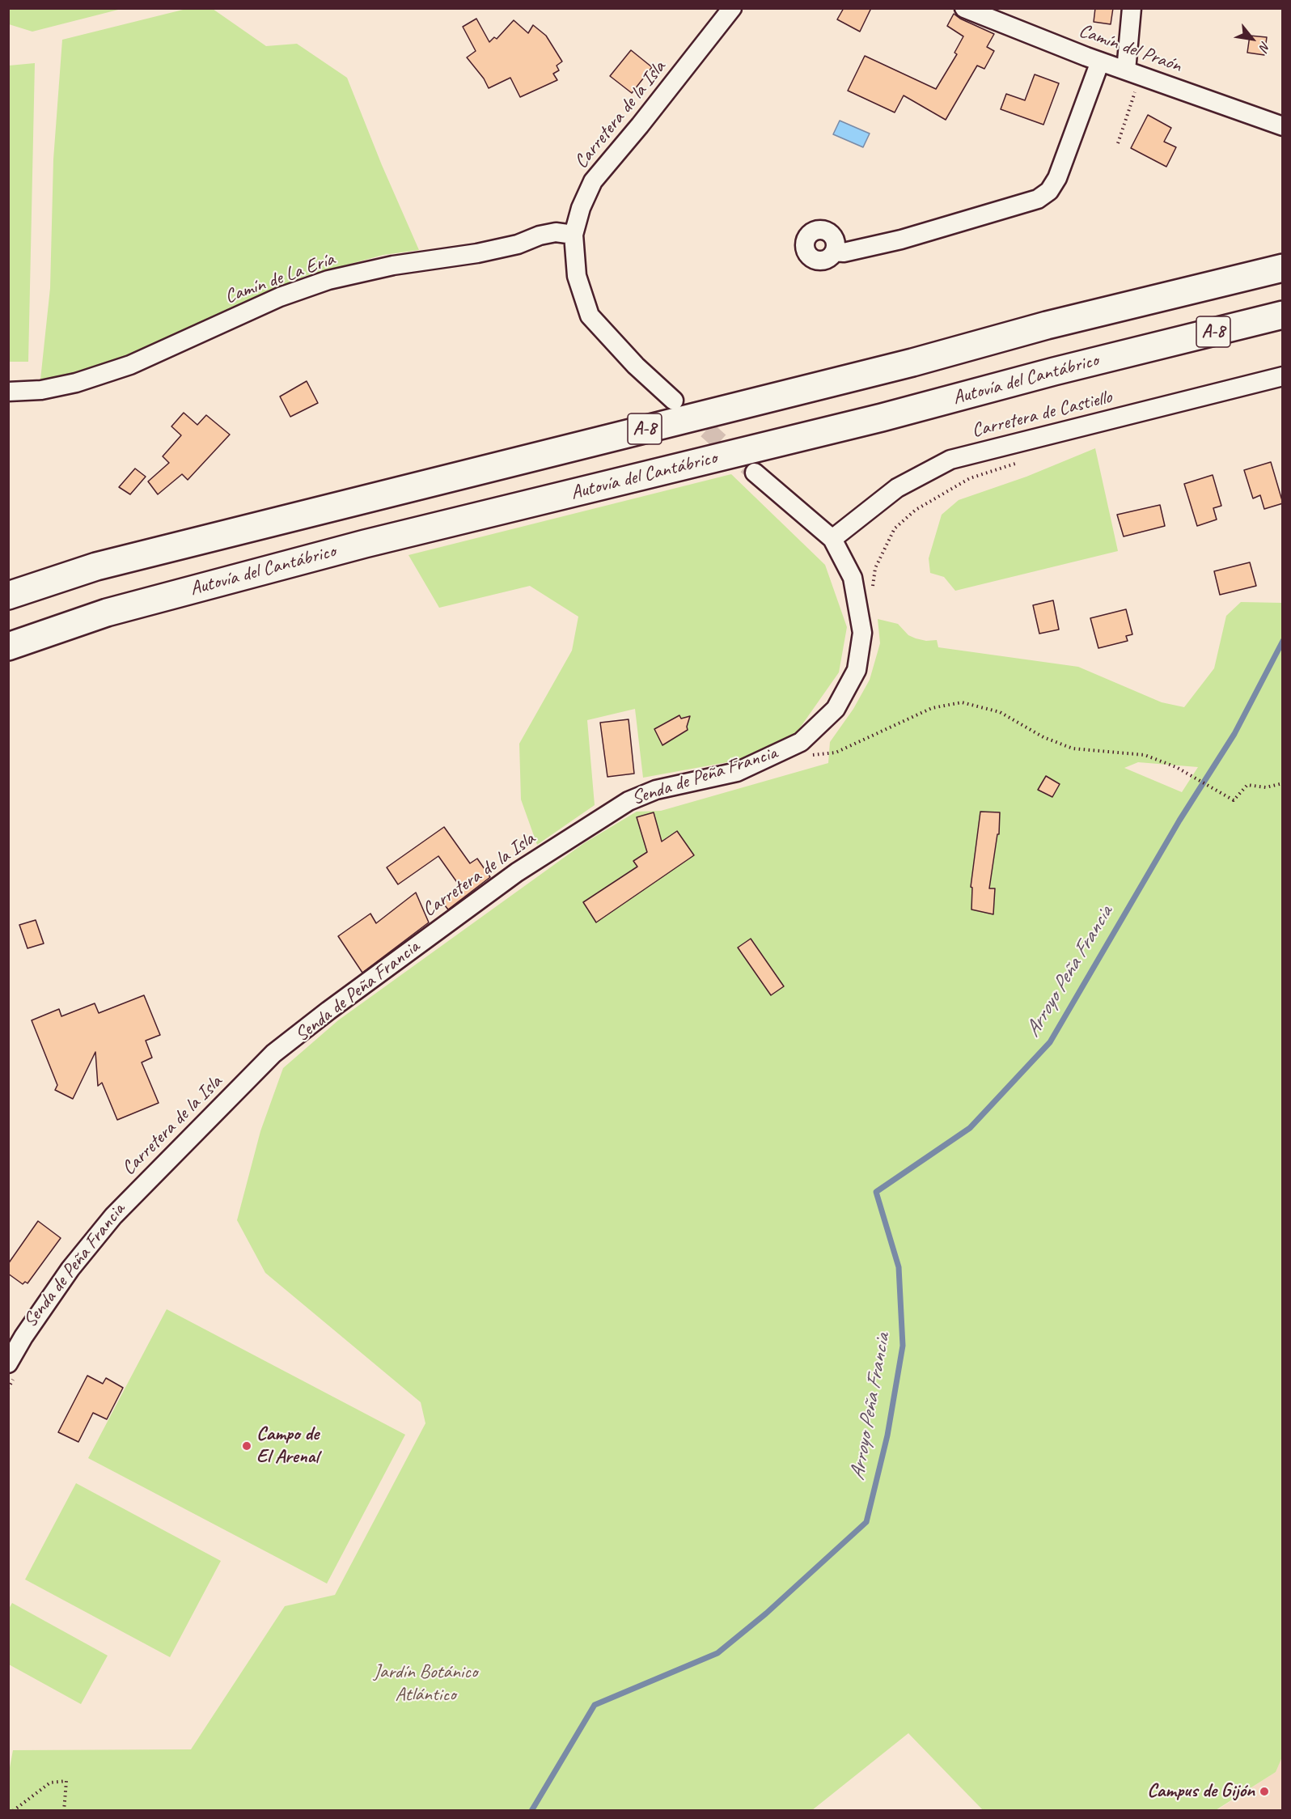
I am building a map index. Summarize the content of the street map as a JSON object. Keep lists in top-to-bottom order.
{
  "streets": {
    "highway": ["A-8", "Autovía del Cantábrico"],
    "street": [
      "Camín del Praón",
      "Carretera de la Isla",
      "Camín de La Ería",
      "Carretera de Castiello"
    ]
  },
  "crossings": [
    ["Carretera de la Isla", "Camín de La Ería"],
    ["Carretera de la Isla", "Carretera de Castiello"]
  ],
  "water": ["Arroyo Peña Francia"],
  "parks": ["Jardín Botánico Atlántico"],
  "places": ["Campo de El Arenal", "Campus de Gijón"],
  "north": "bottom right"
}
